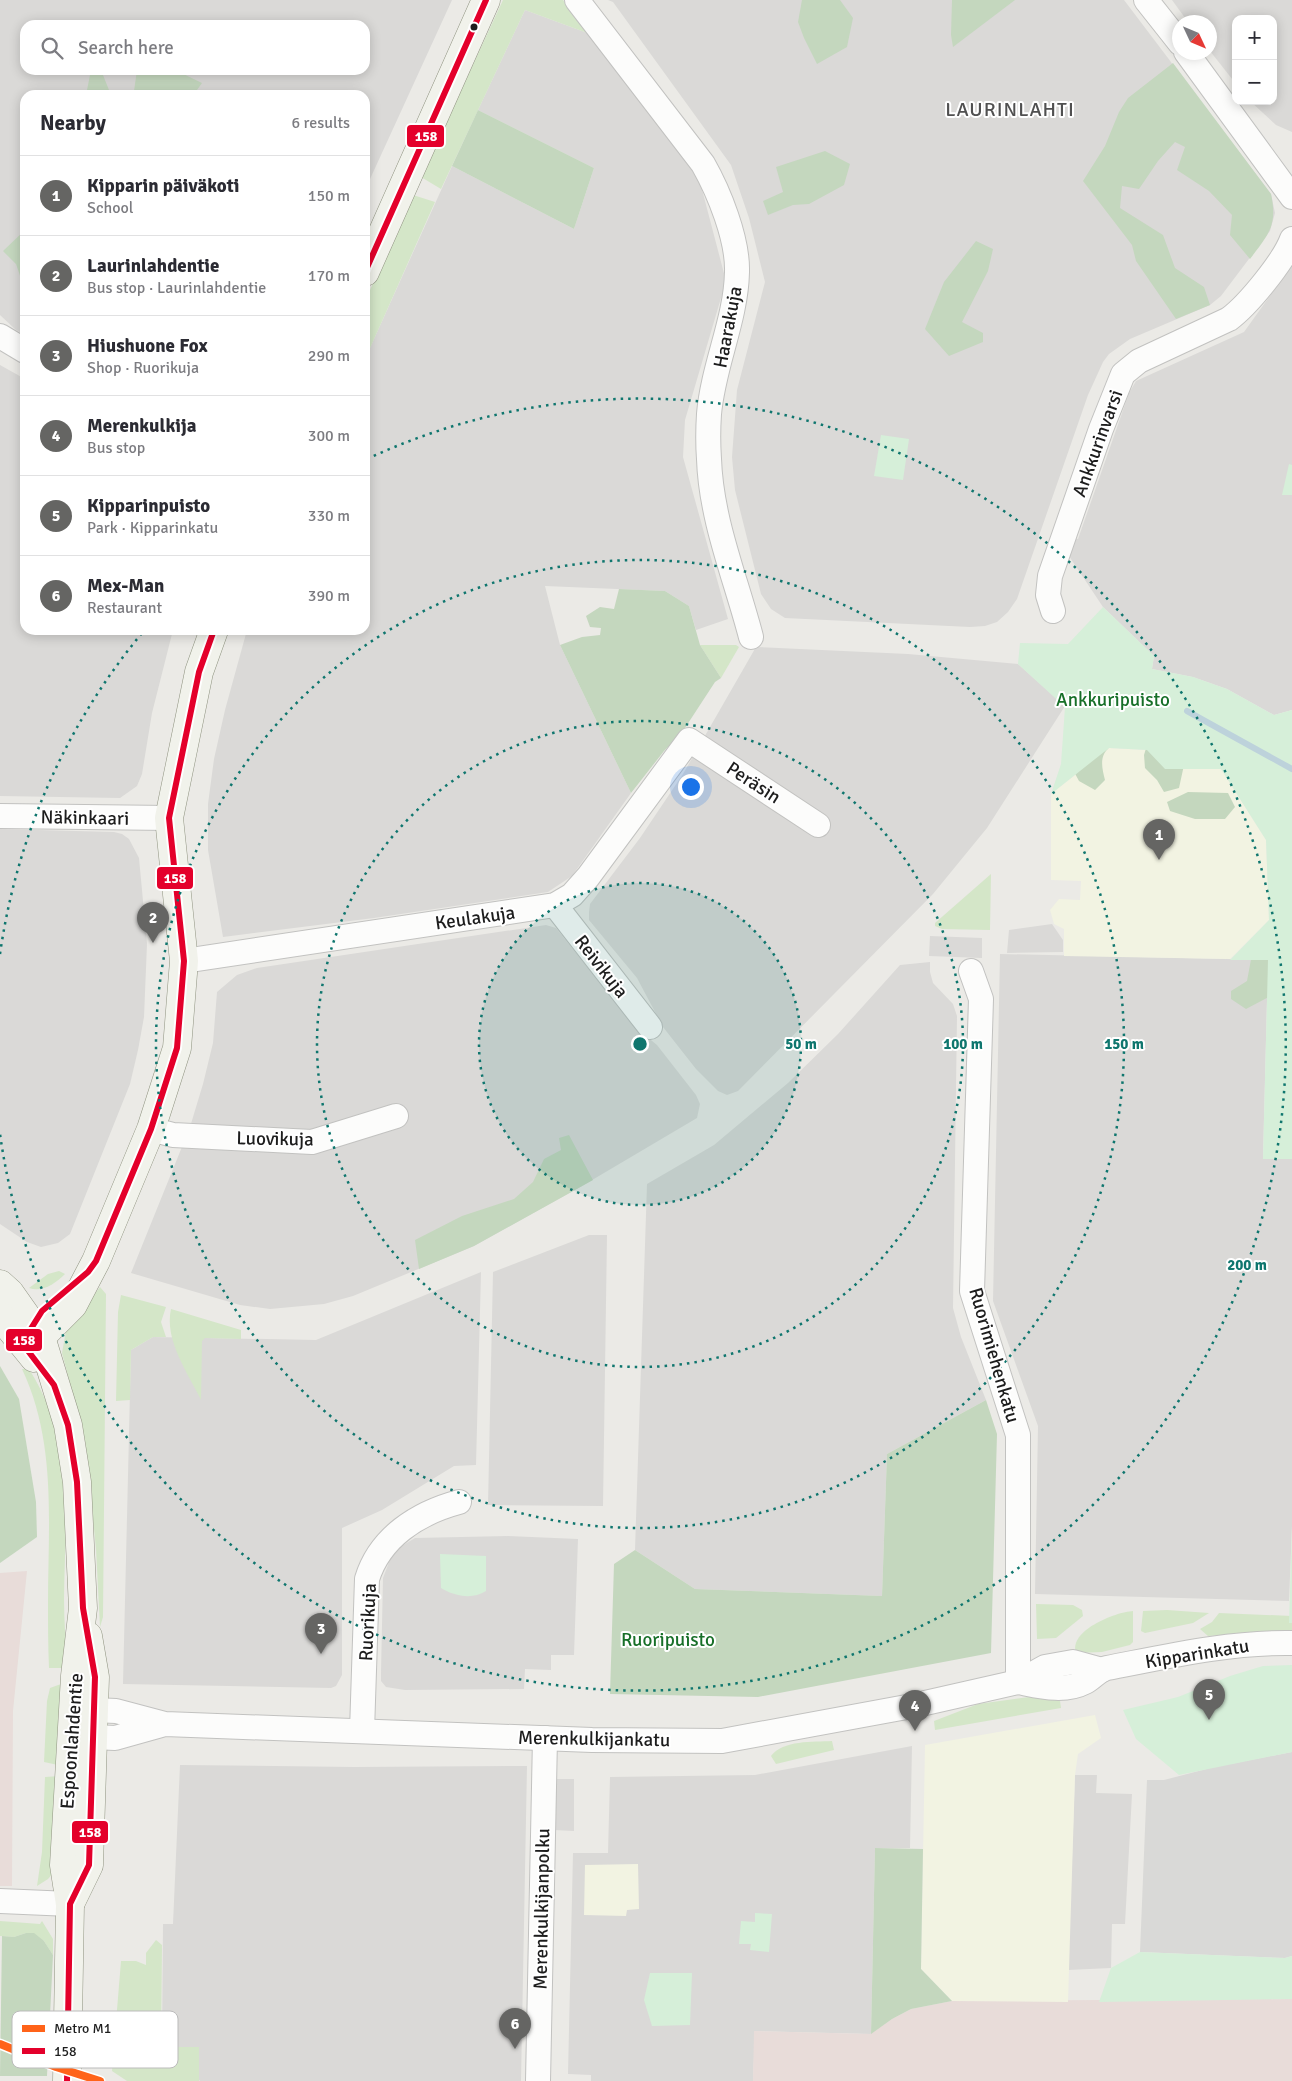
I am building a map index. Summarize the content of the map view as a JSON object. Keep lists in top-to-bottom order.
{
  "streets": {
    "street": [
      "Haarakuja",
      "Ankkurinvarsi",
      "Peräsin",
      "Näkinkaari",
      "Keulakuja",
      "Reivikuja",
      "Luovikuja",
      "Ruorimiehenkatu",
      "Ruorikuja",
      "Kipparinkatu",
      "Merenkulkijankatu",
      "Espoonlahdentie",
      "Merenkulkijanpolku"
    ]
  },
  "crossings": [
    ["Peräsin", "Keulakuja"],
    ["Keulakuja", "Reivikuja"],
    ["Ruorimiehenkatu", "Kipparinkatu"],
    ["Ruorimiehenkatu", "Merenkulkijankatu"],
    ["Ruorikuja", "Merenkulkijankatu"],
    ["Kipparinkatu", "Merenkulkijankatu"],
    ["Merenkulkijankatu", "Espoonlahdentie"],
    ["Merenkulkijankatu", "Merenkulkijanpolku"]
  ],
  "districts": ["LAURINLAHTI"],
  "parks": ["Ankkuripuisto", "Ruoripuisto"],
  "lines": ["transit line 158", "metro line M1"],
  "legend": ["Metro M1", "158"],
  "north": "bottom right",
  "page": {
    "map_buttons": ["+", "−"],
    "search": "Search here",
    "heading": ["Nearby", "6 results"],
    "list": [
      {
        "mark": "1",
        "name": "Kipparin päiväkoti",
        "note": "School",
        "value": "150 m"
      },
      {
        "mark": "2",
        "name": "Laurinlahdentie",
        "note": "Bus stop · Laurinlahdentie",
        "value": "170 m"
      },
      {
        "mark": "3",
        "name": "Hiushuone Fox",
        "note": "Shop · Ruorikuja",
        "value": "290 m"
      },
      {
        "mark": "4",
        "name": "Merenkulkija",
        "note": "Bus stop",
        "value": "300 m"
      },
      {
        "mark": "5",
        "name": "Kipparinpuisto",
        "note": "Park · Kipparinkatu",
        "value": "330 m"
      },
      {
        "mark": "6",
        "name": "Mex-Man",
        "note": "Restaurant",
        "value": "390 m"
      }
    ],
    "pins": [
      "1",
      "2",
      "3",
      "5",
      "4",
      "6"
    ]
  },
  "rings": [
    "50 m",
    "100 m",
    "150 m",
    "200 m"
  ]
}
